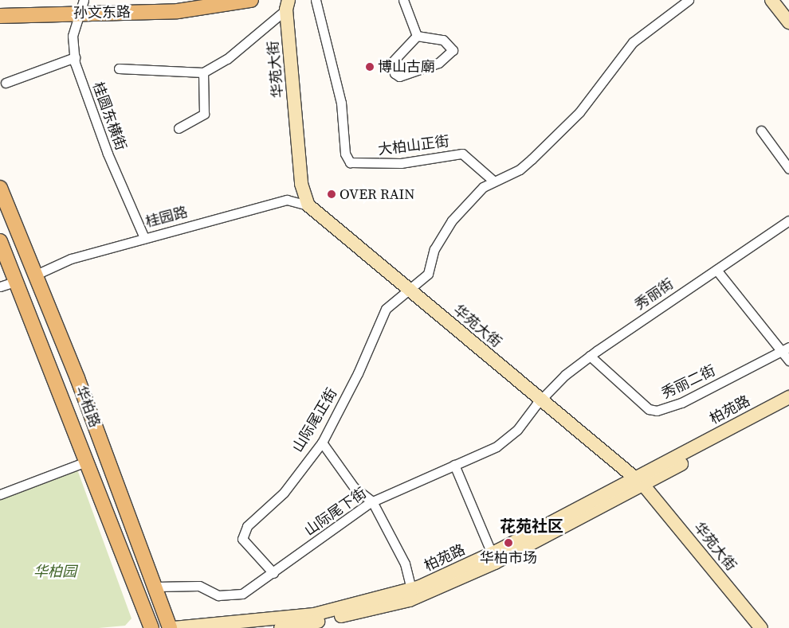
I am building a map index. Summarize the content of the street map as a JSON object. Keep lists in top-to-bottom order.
{
  "streets": {
    "main road": ["孙文东路", "华柏路"],
    "street": [
      "华苑大街",
      "桂圆东横街",
      "大柏山正街",
      "桂园路",
      "秀丽街",
      "秀丽二街",
      "柏苑路",
      "山际尾正街",
      "山际尾下街"
    ]
  },
  "crossings": [
    ["孙文东路", "桂圆东横街"],
    ["华苑大街", "桂园路"],
    ["华苑大街", "秀丽街"],
    ["华苑大街", "柏苑路"],
    ["华苑大街", "山际尾正街"],
    ["华苑大街", "山际尾下街"],
    ["桂圆东横街", "桂园路"],
    ["桂园路", "华柏路"],
    ["秀丽街", "秀丽二街"],
    ["秀丽街", "山际尾下街"],
    ["华柏路", "山际尾下街"],
    ["山际尾正街", "山际尾下街"]
  ],
  "districts": ["花苑社区"],
  "parks": ["华柏园"],
  "places": ["博山古廟", "OVER RAIN", "华柏市场"]
}
